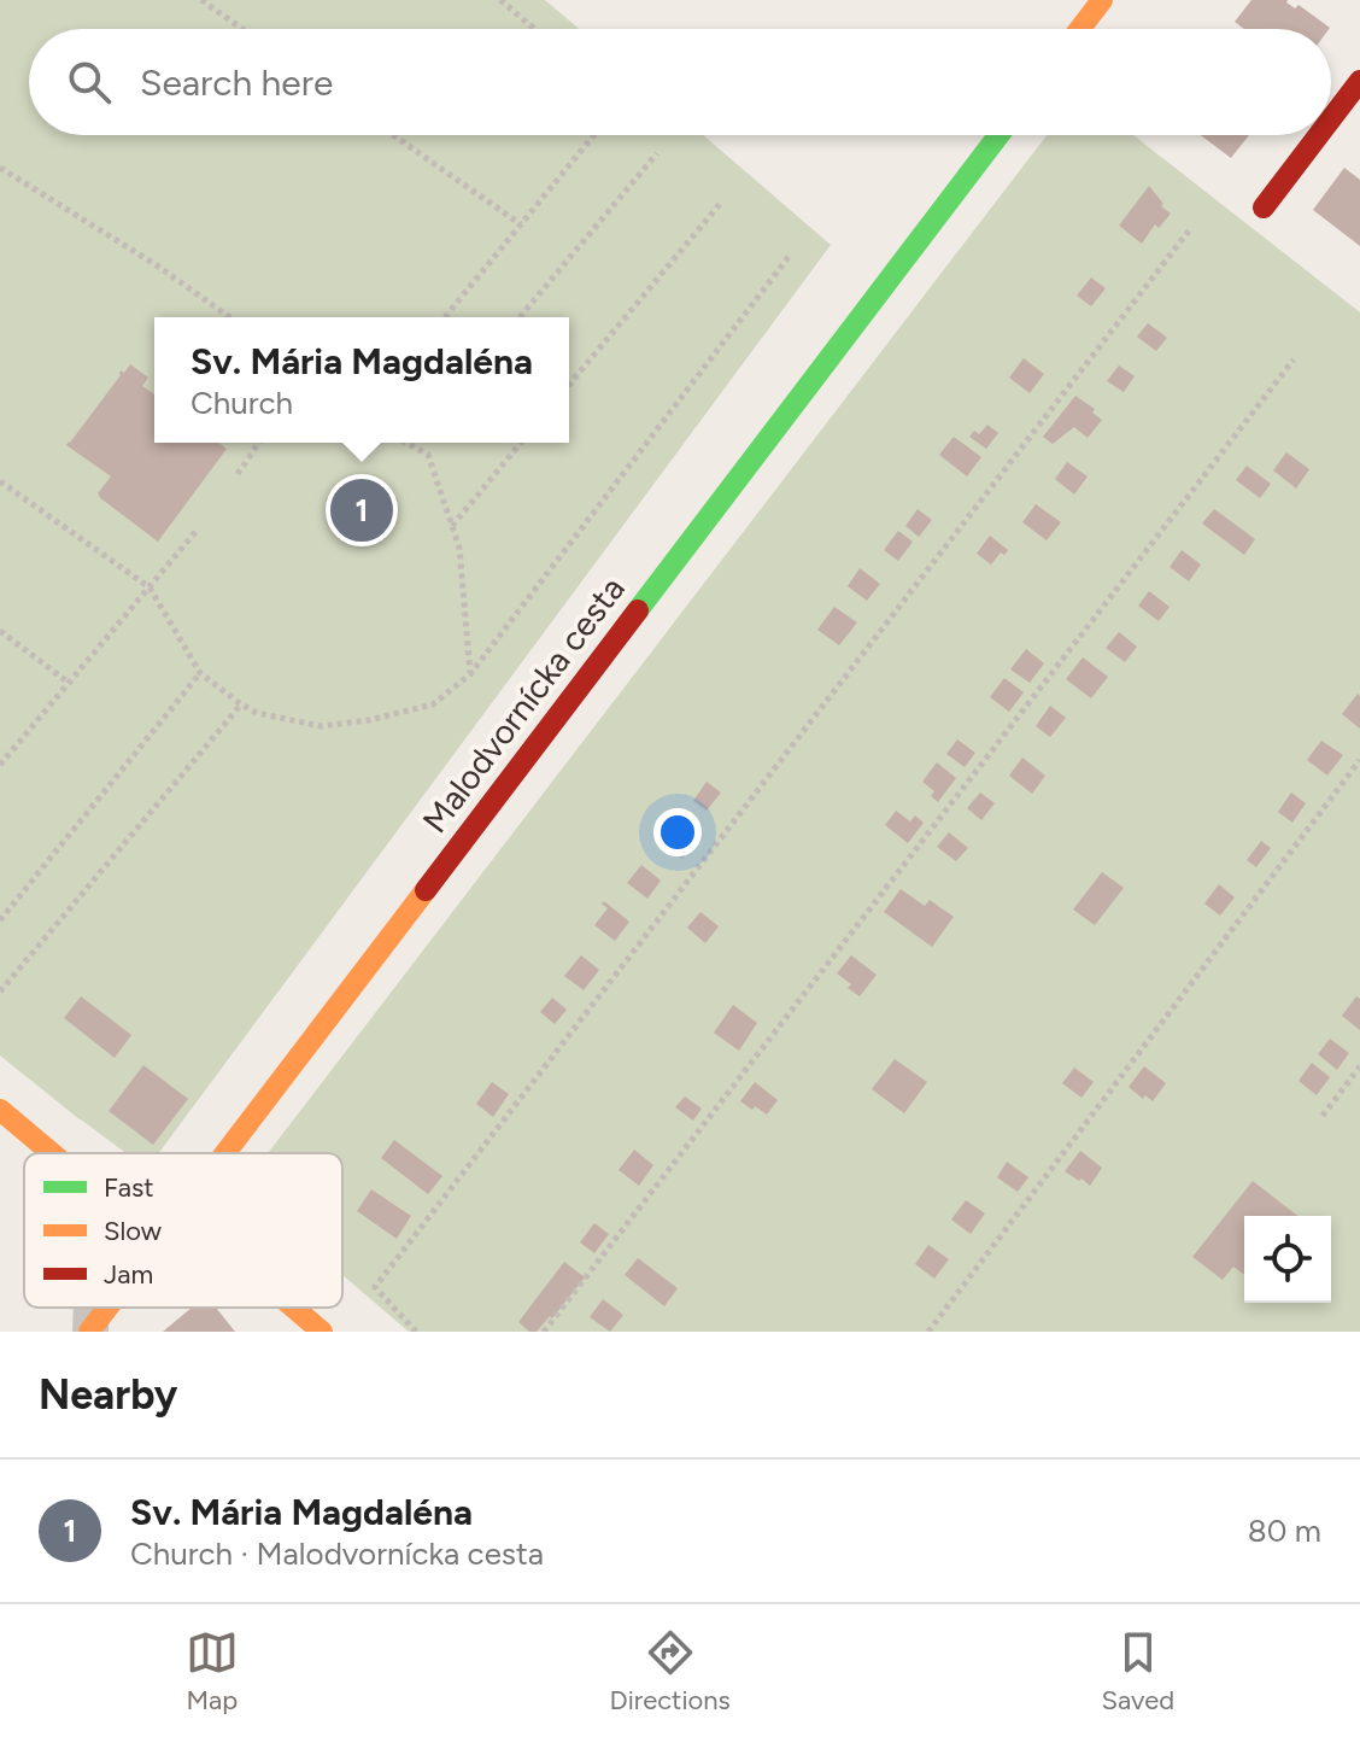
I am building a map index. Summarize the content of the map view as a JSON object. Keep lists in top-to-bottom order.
{
  "streets": {
    "street": ["Malodvornícka cesta"]
  },
  "legend": ["Fast", "Slow", "Jam"],
  "page": {
    "search": "Search here",
    "popup": ["Sv. Mária Magdaléna", "Church"],
    "pins": "1",
    "heading": "Nearby",
    "list": [
      {
        "mark": "1",
        "name": "Sv. Mária Magdaléna",
        "note": "Church · Malodvornícka cesta",
        "value": "80 m"
      }
    ],
    "nav": ["Map", "Directions", "Saved"]
  }
}
